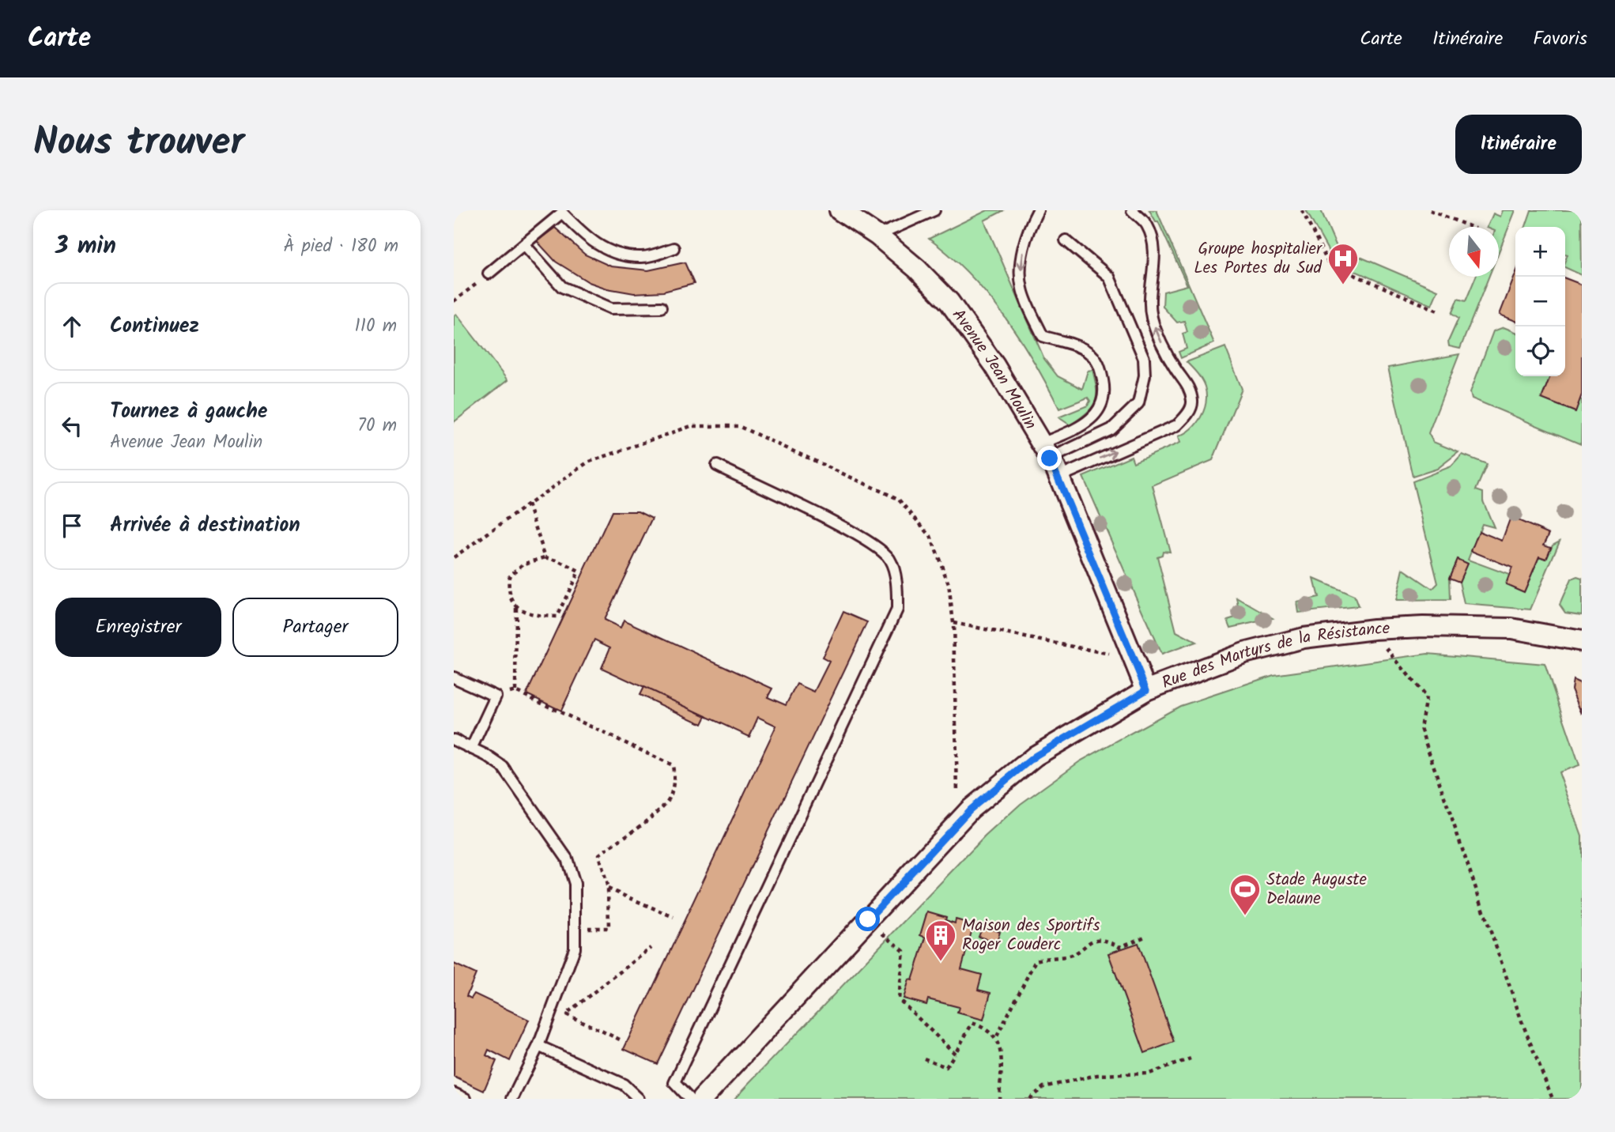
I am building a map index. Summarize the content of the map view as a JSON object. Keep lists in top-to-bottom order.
{
  "streets": {
    "street": ["Avenue Jean Moulin", "Rue des Martyrs de la Résistance"]
  },
  "crossings": [
    ["Avenue Jean Moulin", "Rue des Martyrs de la Résistance"]
  ],
  "places": {
    "hospital": ["Groupe hospitalier Les Portes du Sud"],
    "sports": ["Stade Auguste Delaune"],
    "building": ["Maison des Sportifs Roger Couderc"]
  },
  "north": "bottom",
  "page": {
    "header": "Carte",
    "nav": ["Carte", "Itinéraire", "Favoris"],
    "title": "Nous trouver",
    "buttons": [
      "Itinéraire",
      ["Enregistrer", "Partager"]
    ],
    "heading": ["3 min", "À pied · 180 m"],
    "map_buttons": ["+", "−"],
    "list": [
      ["Continuez", "110 m"],
      ["Tournez à gauche", "Avenue Jean Moulin", "70 m"],
      "Arrivée à destination"
    ]
  }
}
